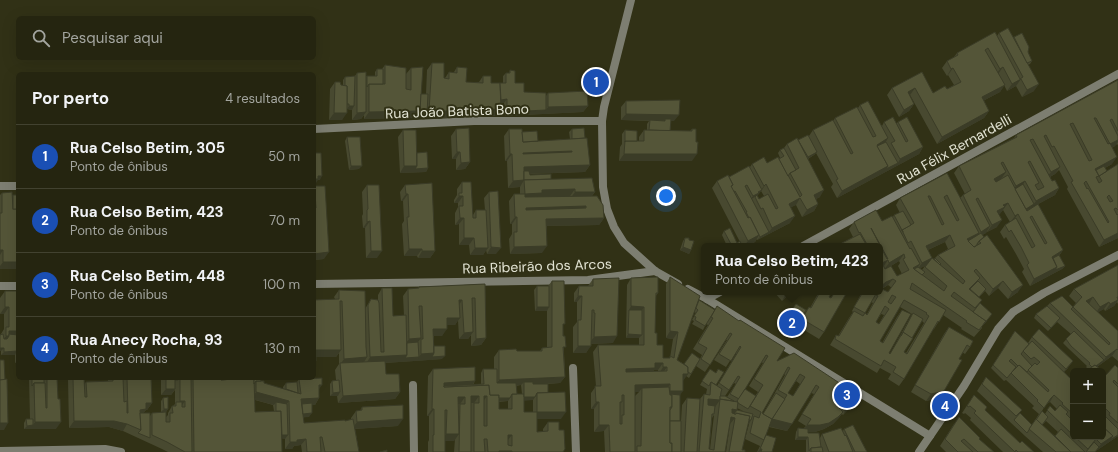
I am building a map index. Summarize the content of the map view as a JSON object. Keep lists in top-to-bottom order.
{
  "streets": {
    "street": ["Rua João Batista Bono", "Rua Félix Bernardelli", "Rua Ribeirão dos Arcos"]
  },
  "page": {
    "search": "Pesquisar aqui",
    "pins": [
      "1",
      "2",
      "3",
      "4"
    ],
    "heading": ["Por perto", "4 resultados"],
    "list": [
      {
        "mark": "1",
        "name": "Rua Celso Betim, 305",
        "note": "Ponto de ônibus",
        "value": "50 m"
      },
      {
        "mark": "2",
        "name": "Rua Celso Betim, 423",
        "note": "Ponto de ônibus",
        "value": "70 m"
      },
      {
        "mark": "3",
        "name": "Rua Celso Betim, 448",
        "note": "Ponto de ônibus",
        "value": "100 m"
      },
      {
        "mark": "4",
        "name": "Rua Anecy Rocha, 93",
        "note": "Ponto de ônibus",
        "value": "130 m"
      }
    ],
    "popup": ["Rua Celso Betim, 423", "Ponto de ônibus"],
    "map_buttons": ["+", "−"]
  }
}
